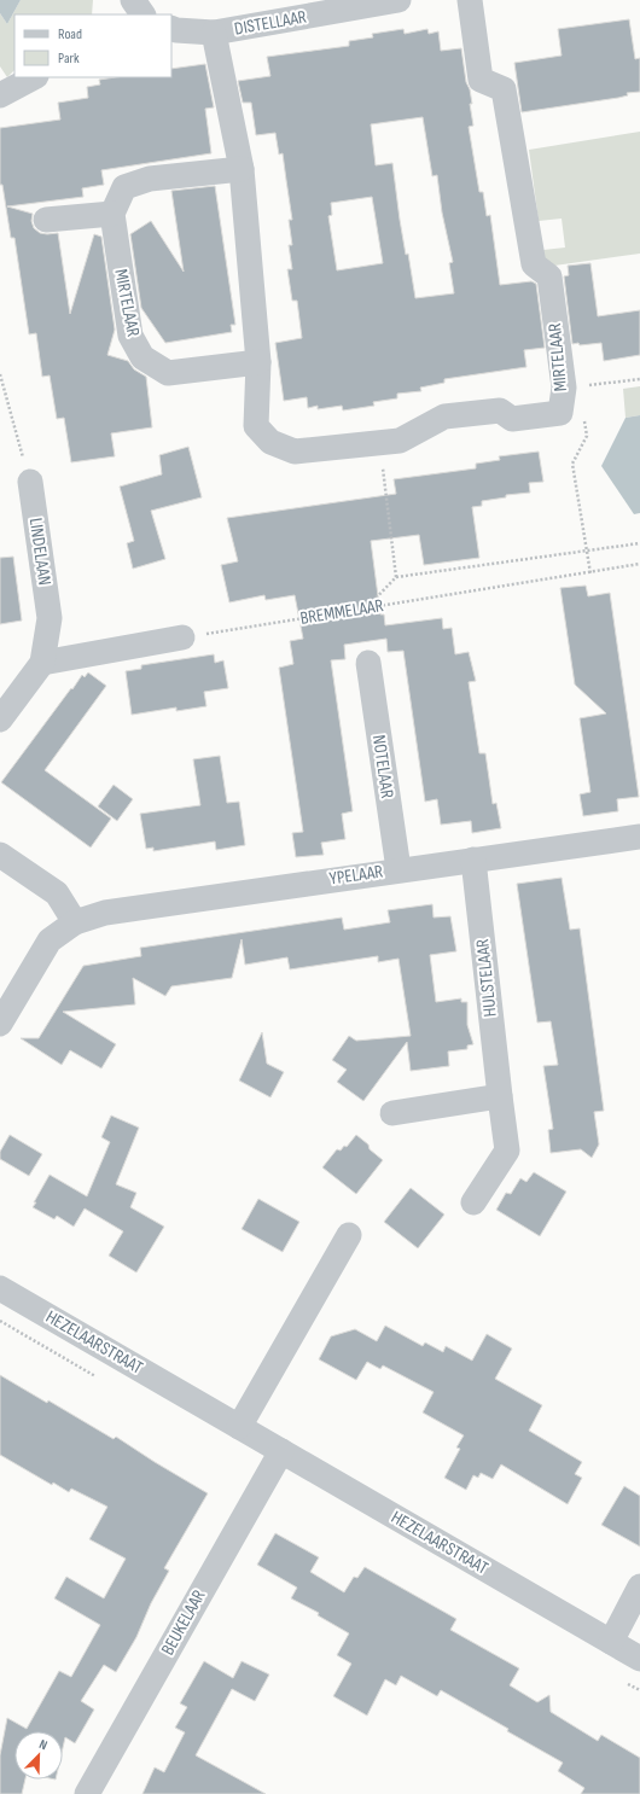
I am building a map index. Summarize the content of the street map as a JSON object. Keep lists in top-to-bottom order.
{
  "streets": {
    "street": [
      "DISTELLAAR",
      "MIRTELAAR",
      "LINDELAAN",
      "NOTELAAR",
      "YPELAAR",
      "HULSTELAAR",
      "HEZELAARSTRAAT",
      "BEUKELAAR"
    ],
    "path": ["BREMMELAAR"]
  },
  "crossings": [
    ["DISTELLAAR", "MIRTELAAR"],
    ["NOTELAAR", "YPELAAR"],
    ["YPELAAR", "HULSTELAAR"],
    ["HEZELAARSTRAAT", "BEUKELAAR"]
  ],
  "legend": ["Road", "Park"],
  "north": "top right"
}
